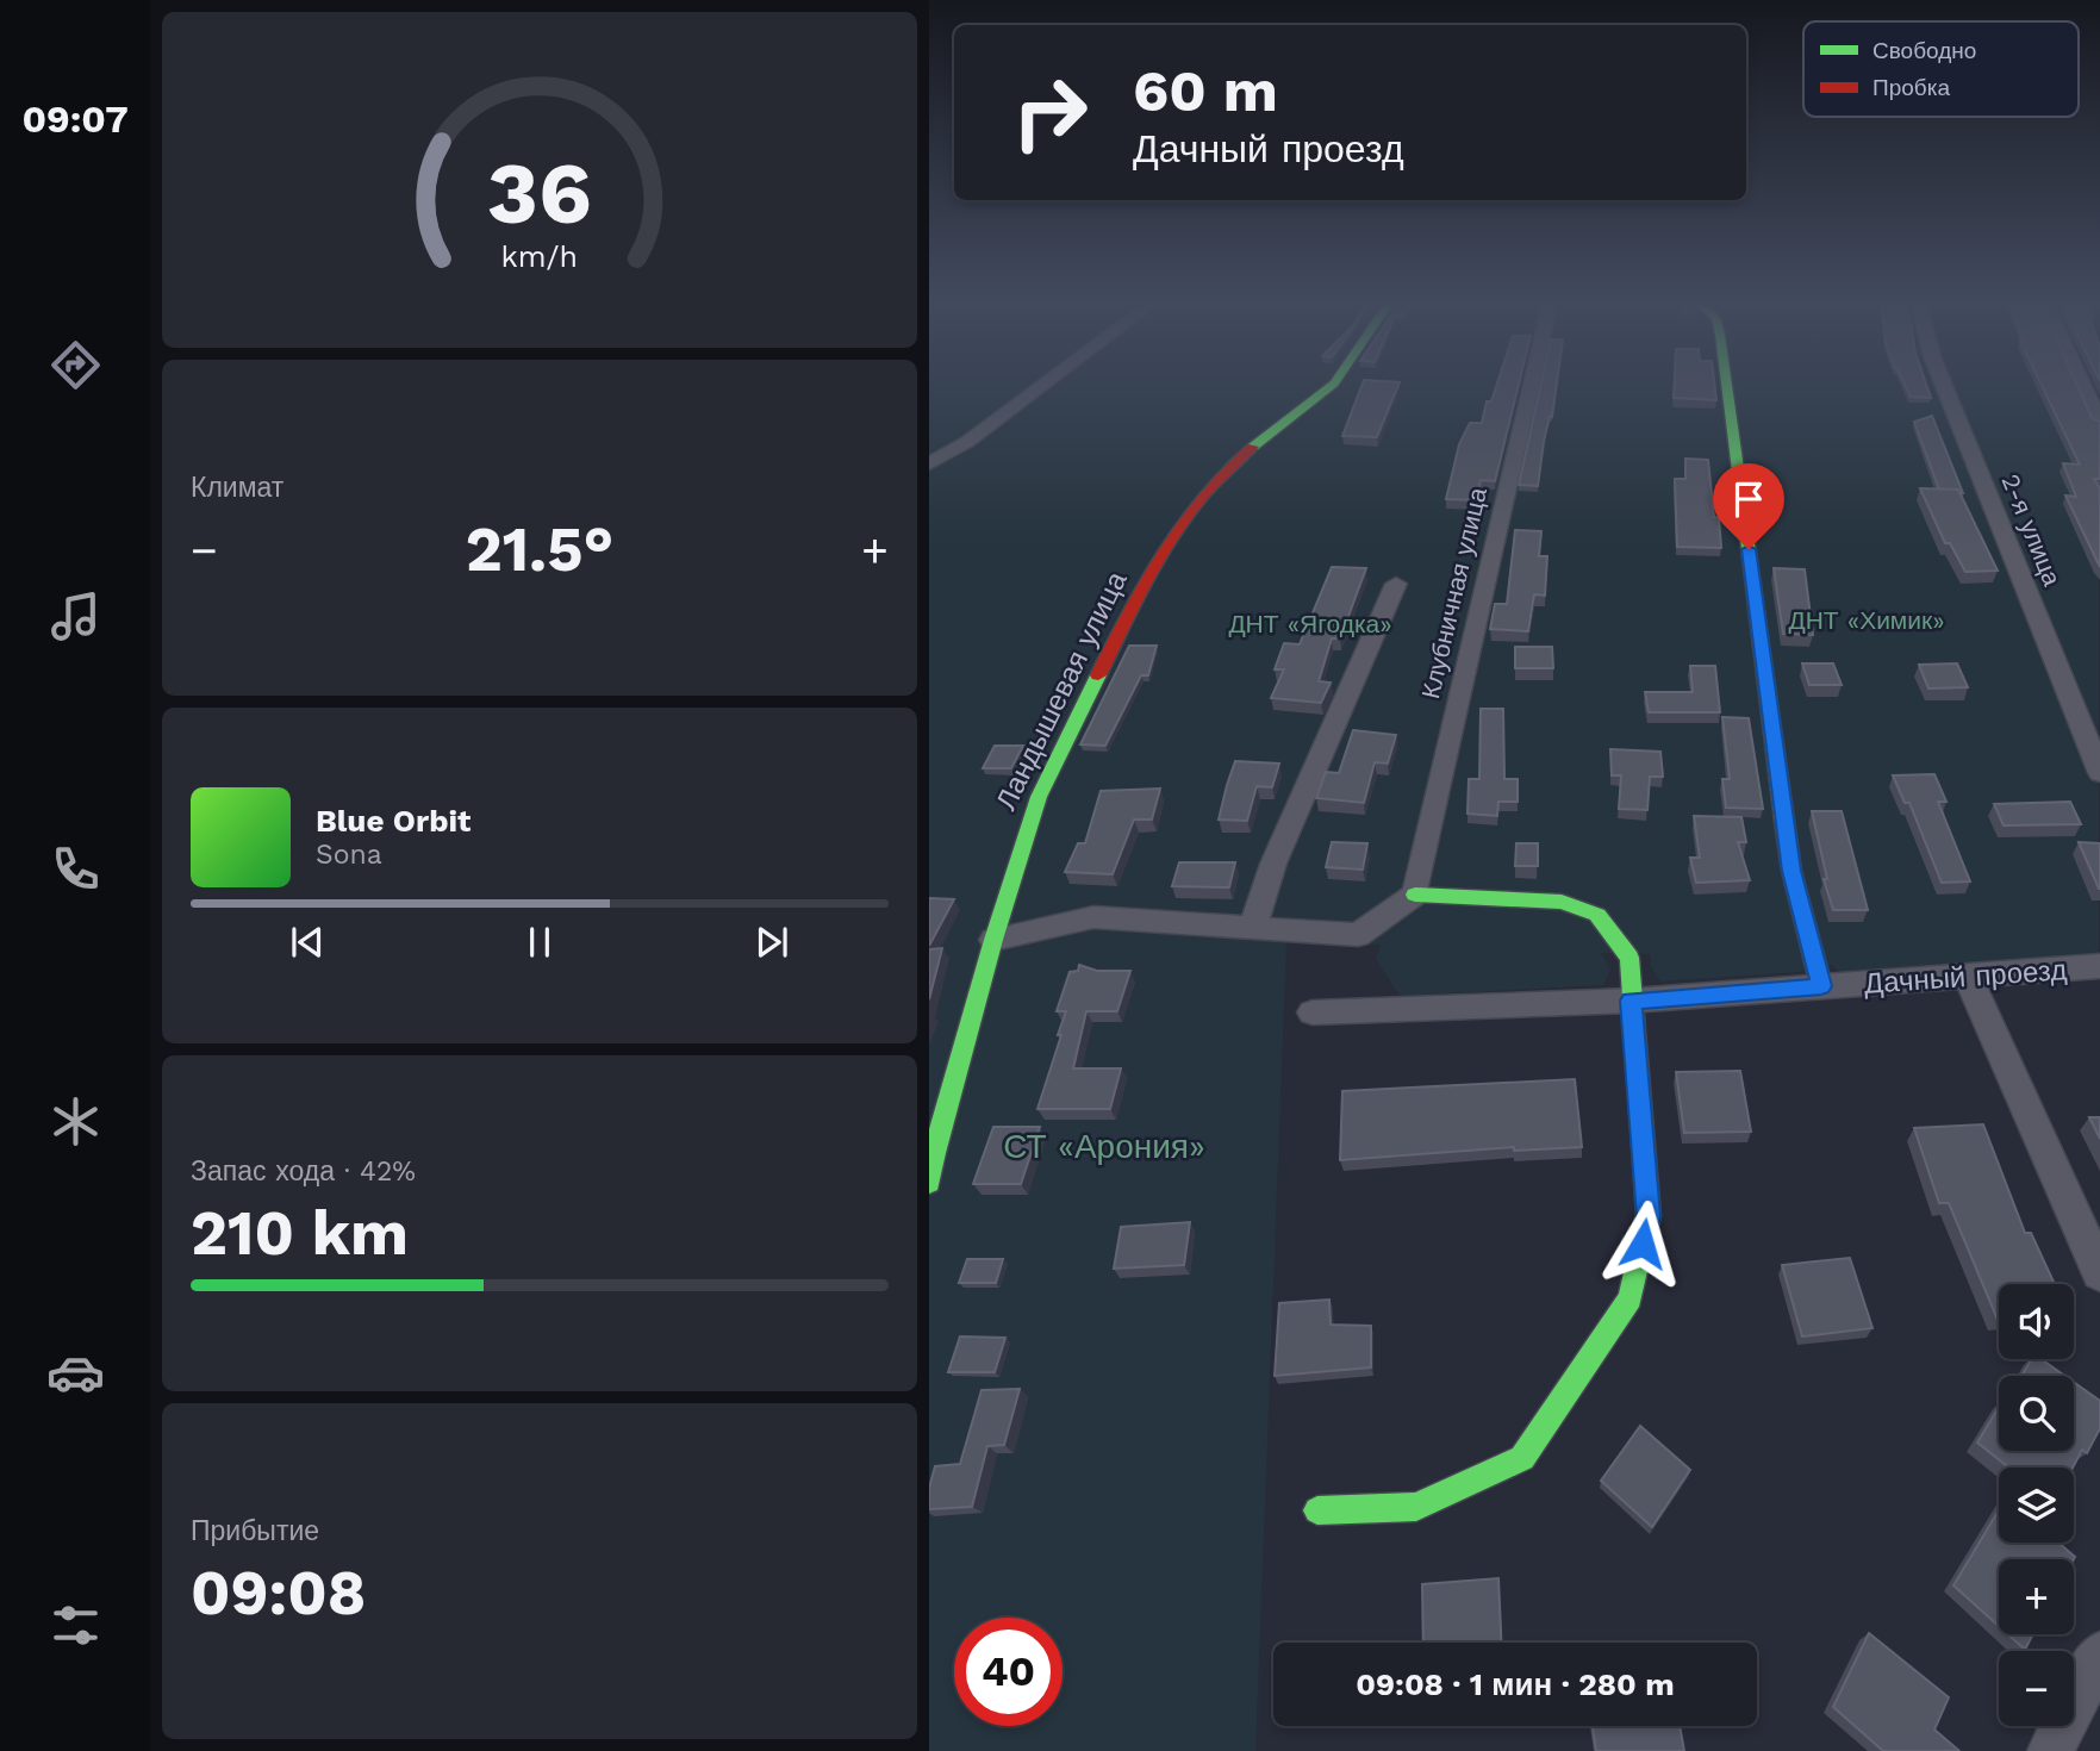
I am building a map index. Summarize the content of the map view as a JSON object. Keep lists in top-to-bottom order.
{
  "streets": {
    "street": [
      "2-я улица",
      "Клубничная улица",
      "Ландышевая улица",
      "Дачный проезд"
    ]
  },
  "parks": ["ДНТ «Химик»", "ДНТ «Ягодка»", "СТ «Арония»"],
  "legend": ["Свободно", "Пробка"],
  "page": {
    "tabs": "09:07",
    "turn": ["60 m", "Дачный проезд"],
    "tile": [
      "Климат",
      ["Запас хода · 42%", "210 km"],
      ["Прибытие", "09:08"]
    ],
    "heat": ["−", "21.5°", "+"],
    "song": ["Blue Orbit", "Sona"],
    "map_buttons": ["+", "−"],
    "limit": "40",
    "trip": "09:08 · 1 мин · 280 m",
    "gauge": ["36", "km/h"]
  }
}
